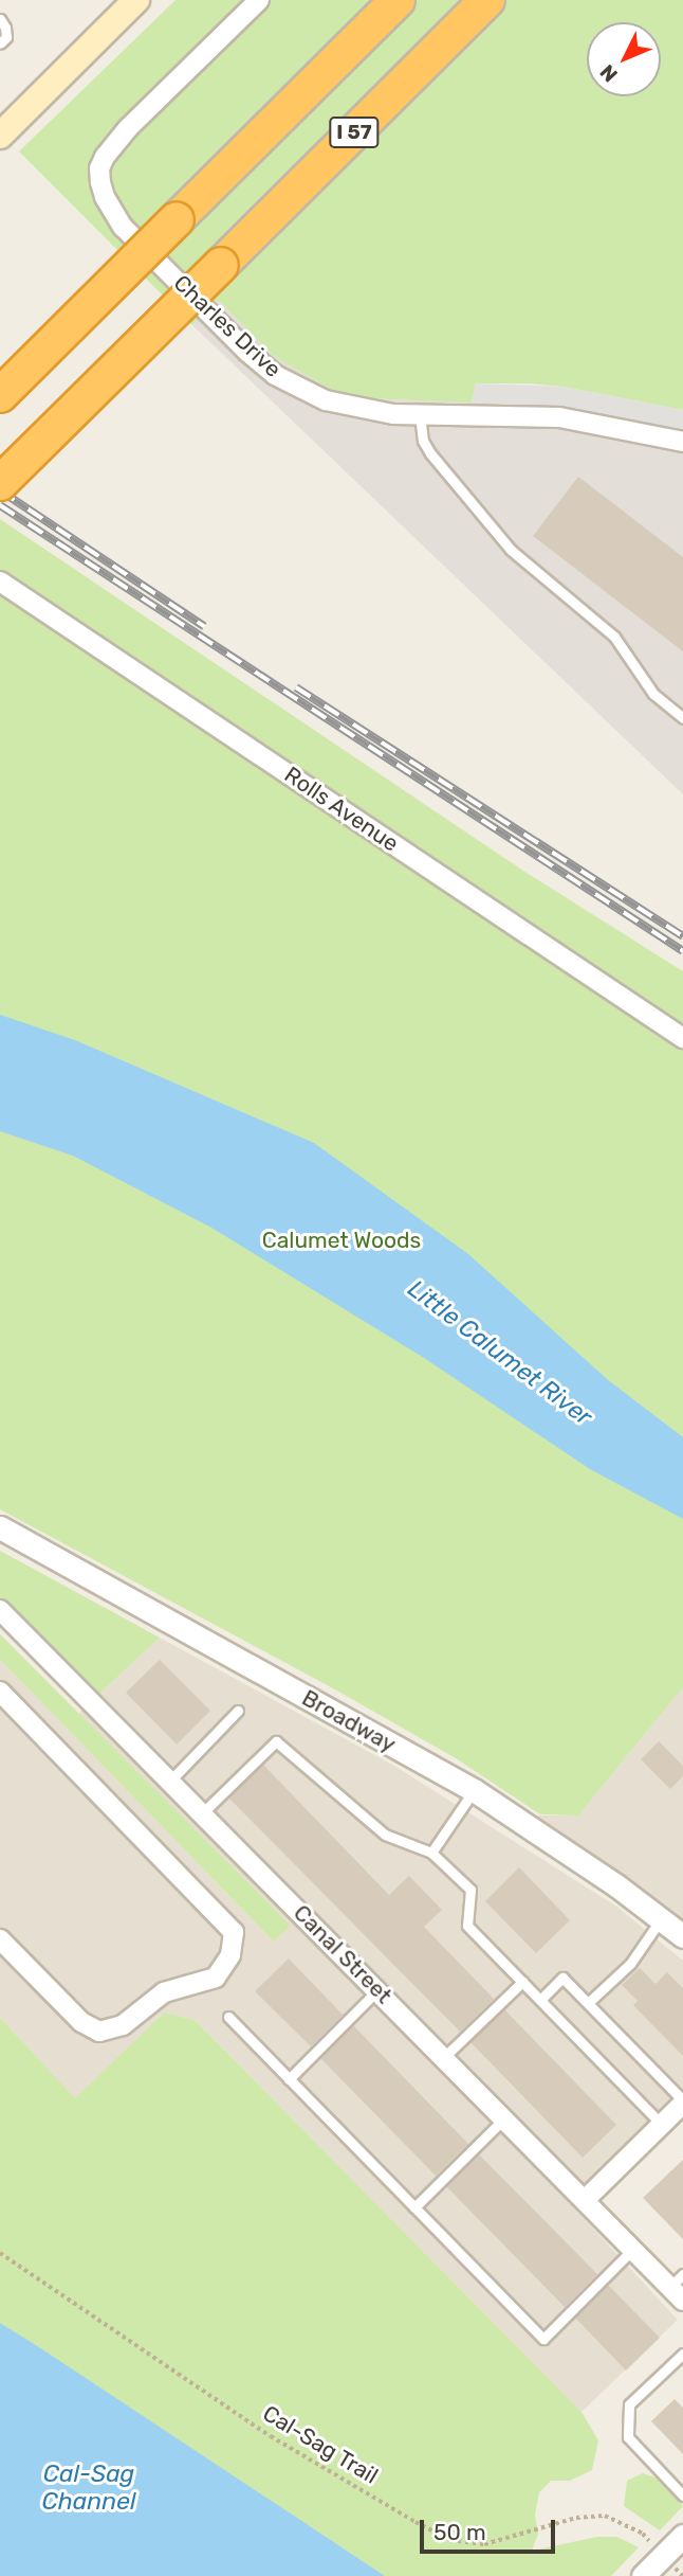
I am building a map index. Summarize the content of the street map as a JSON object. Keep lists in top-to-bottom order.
{
  "streets": {
    "highway": ["I 57"],
    "street": [
      "Charles Drive",
      "Rolls Avenue",
      "Broadway",
      "Canal Street"
    ],
    "path": ["Cal-Sag Trail"]
  },
  "water": ["Little Calumet River", "Cal-Sag Channel"],
  "parks": ["Calumet Woods"],
  "scale_bar": "50 m",
  "north": "bottom left"
}
